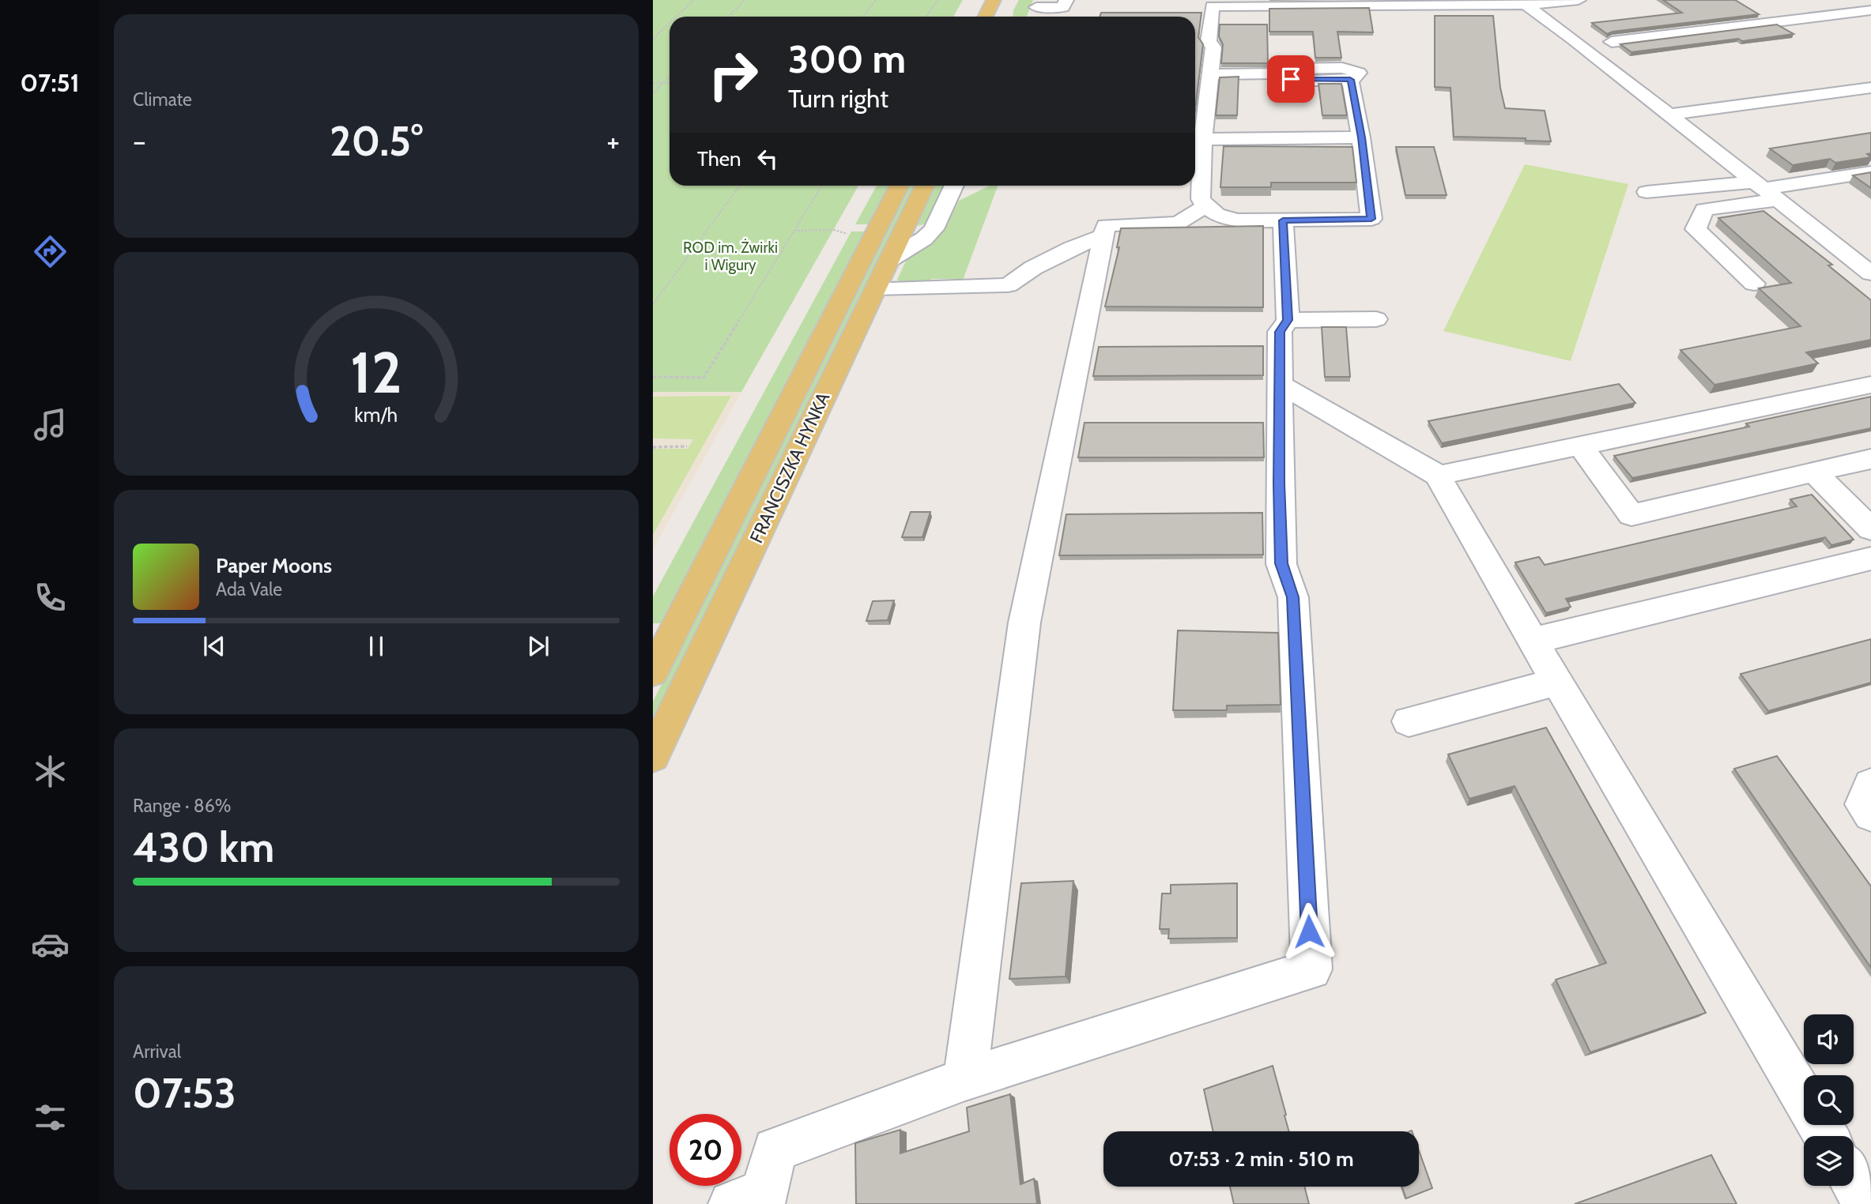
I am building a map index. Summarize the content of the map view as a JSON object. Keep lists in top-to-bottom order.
{
  "streets": {
    "main road": ["FRANCISZKA HYNKA"]
  },
  "parks": ["ROD im. Żwirki i Wigury"],
  "page": {
    "tabs": "07:51",
    "tile": [
      "Climate",
      ["Range · 86%", "430 km"],
      ["Arrival", "07:53"]
    ],
    "turn": ["300 m", "Turn right"],
    "heat": ["−", "20.5°", "+"],
    "then": "Then",
    "song": ["Paper Moons", "Ada Vale"],
    "limit": "20",
    "trip": "07:53 · 2 min · 510 m",
    "gauge": ["12", "km/h"]
  }
}
